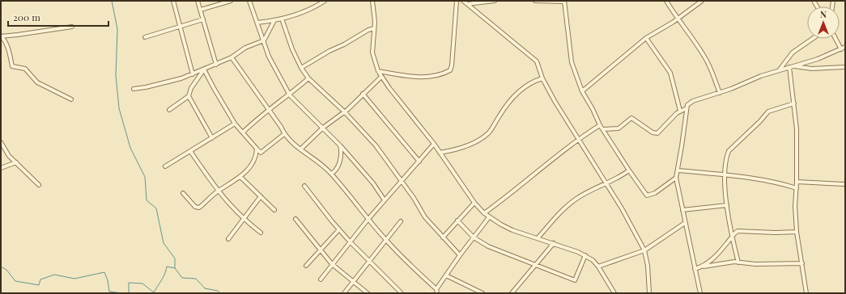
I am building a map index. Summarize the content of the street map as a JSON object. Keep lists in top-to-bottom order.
{
  "scale_bar": "200 m",
  "north": "top"
}
